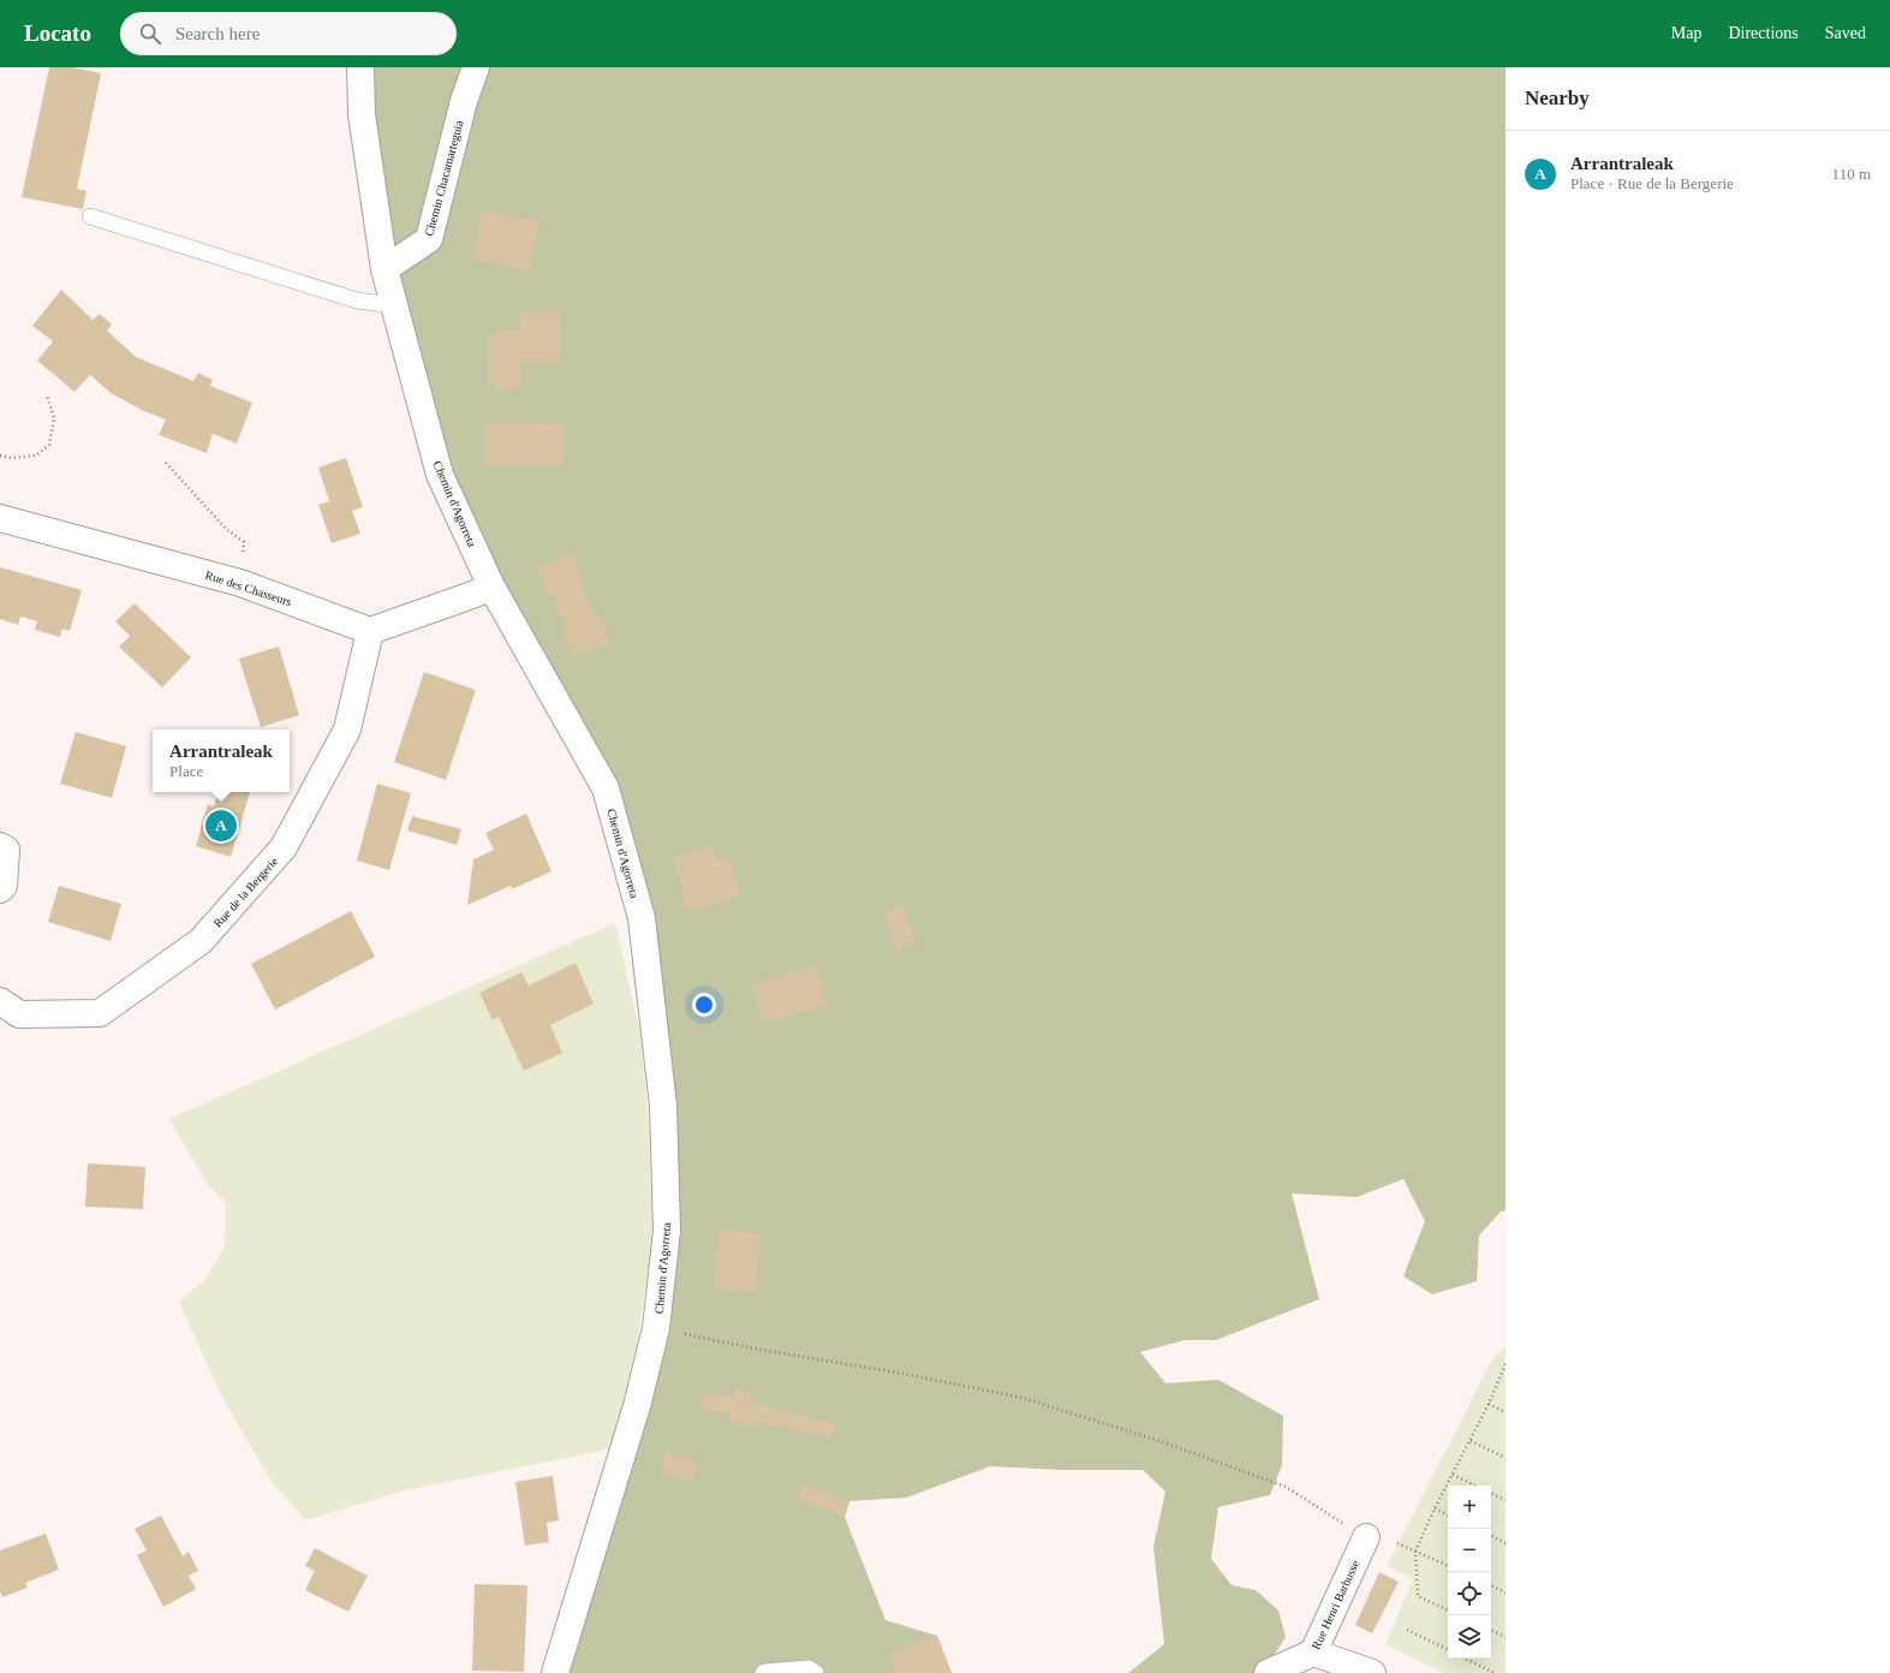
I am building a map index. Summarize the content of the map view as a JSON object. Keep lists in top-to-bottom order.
{
  "streets": {
    "street": [
      "Chemin Chacamarteguia",
      "Chemin d'Agorreta",
      "Rue des Chasseurs",
      "Rue de la Bergerie",
      "Rue Henri Barbusse"
    ]
  },
  "crossings": [
    ["Chemin Chacamarteguia", "Chemin d'Agorreta"],
    ["Rue des Chasseurs", "Rue de la Bergerie"]
  ],
  "page": {
    "header": "Locato",
    "search": "Search here",
    "nav": ["Map", "Directions", "Saved"],
    "heading": "Nearby",
    "list": [
      {
        "mark": "A",
        "name": "Arrantraleak",
        "note": "Place · Rue de la Bergerie",
        "value": "110 m"
      }
    ],
    "popup": ["Arrantraleak", "Place"],
    "pins": "A",
    "map_buttons": ["+", "−"]
  }
}
